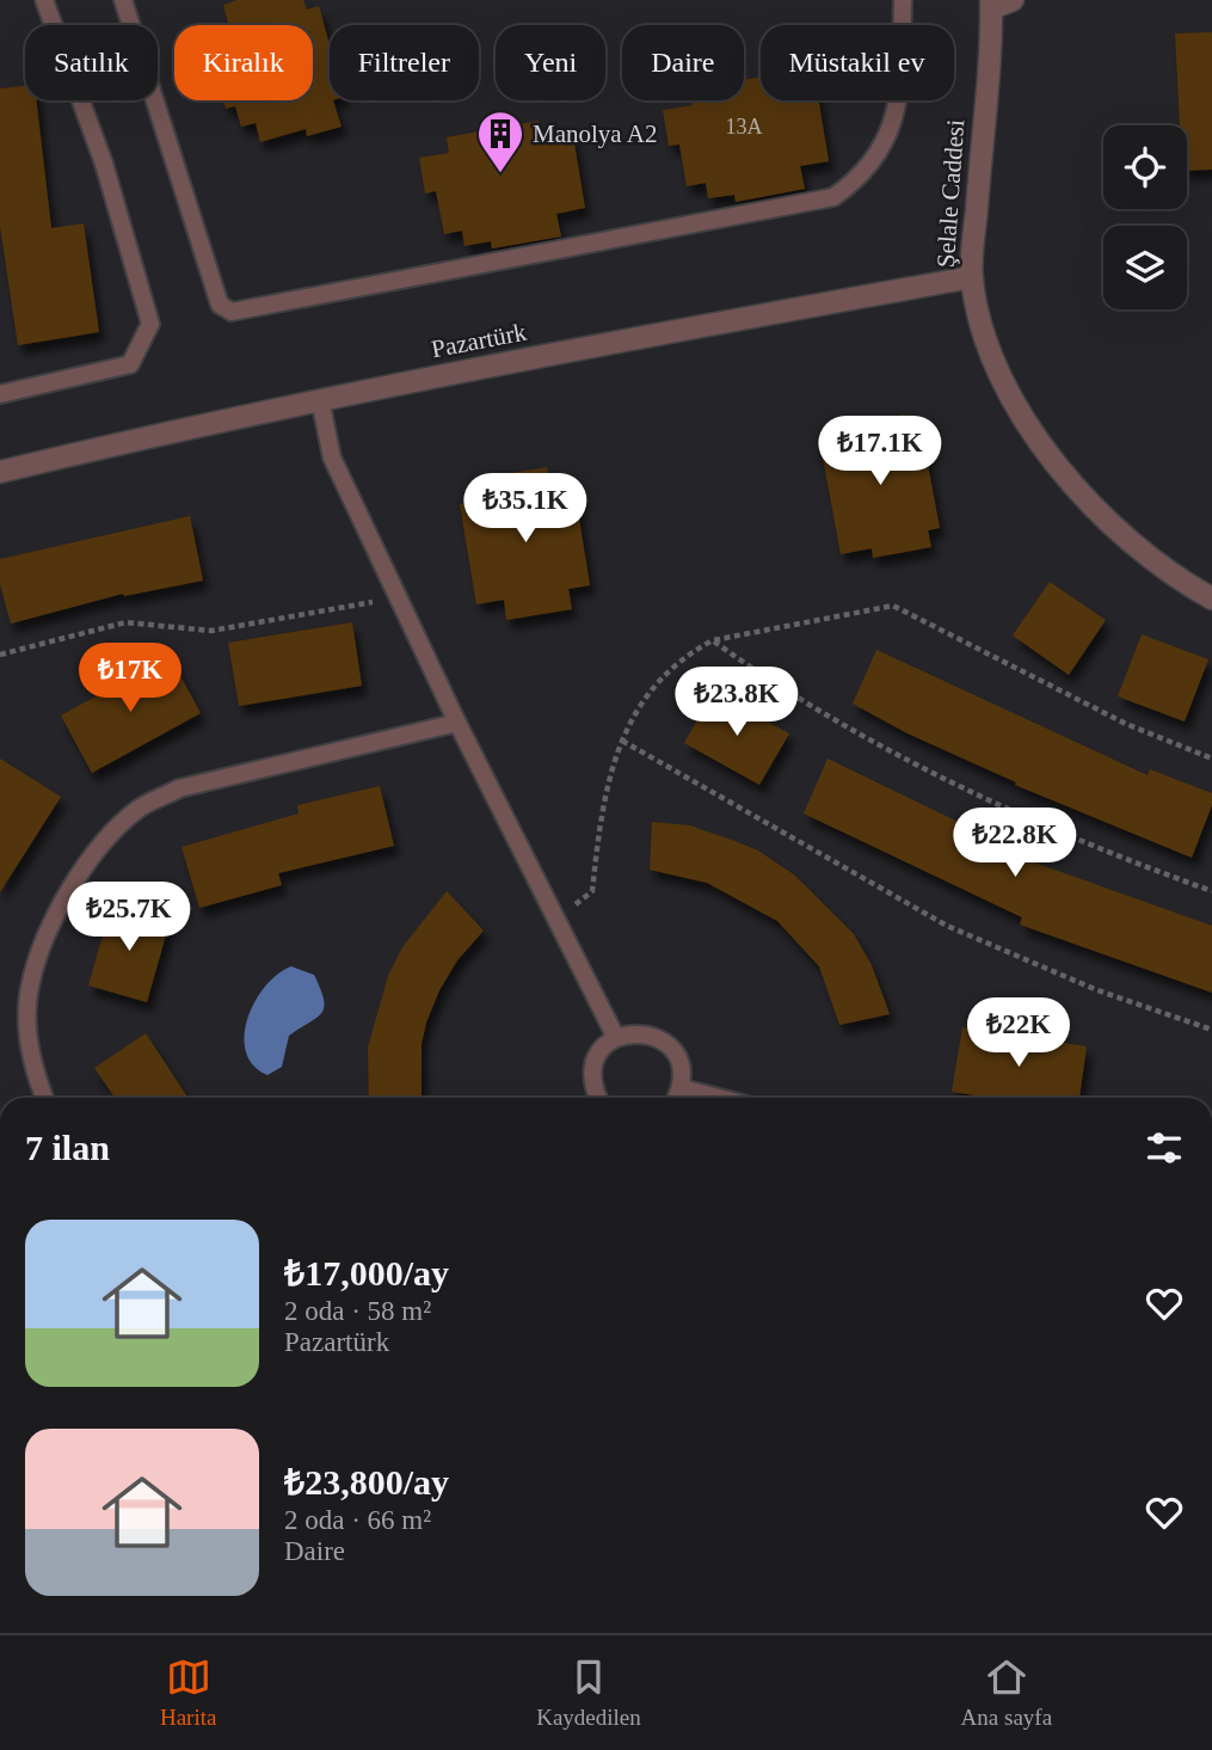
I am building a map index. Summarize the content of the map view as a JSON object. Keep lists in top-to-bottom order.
{
  "streets": {
    "street": ["Şelale Caddesi", "Pazartürk"]
  },
  "crossings": [
    ["Şelale Caddesi", "Pazartürk"]
  ],
  "places": {
    "building": ["Manolya A2"]
  },
  "house_numbers": ["13A"],
  "page": {
    "chip": [
      "Satılık",
      "Kiralık",
      "Filtreler",
      "Yeni",
      "Daire",
      "Müstakil ev"
    ],
    "price": [
      "₺17.1K",
      "₺35.1K",
      "₺17K",
      "₺23.8K",
      "₺22.8K",
      "₺25.7K",
      "₺22K"
    ],
    "heading": "7 ilan",
    "list": [
      {
        "name": "₺17,000/ay",
        "note": "2 oda · 58 m² · Pazartürk"
      },
      {
        "name": "₺23,800/ay",
        "note": "2 oda · 66 m² · Daire"
      }
    ],
    "tabs": ["Harita", "Kaydedilen", "Ana sayfa"]
  }
}
